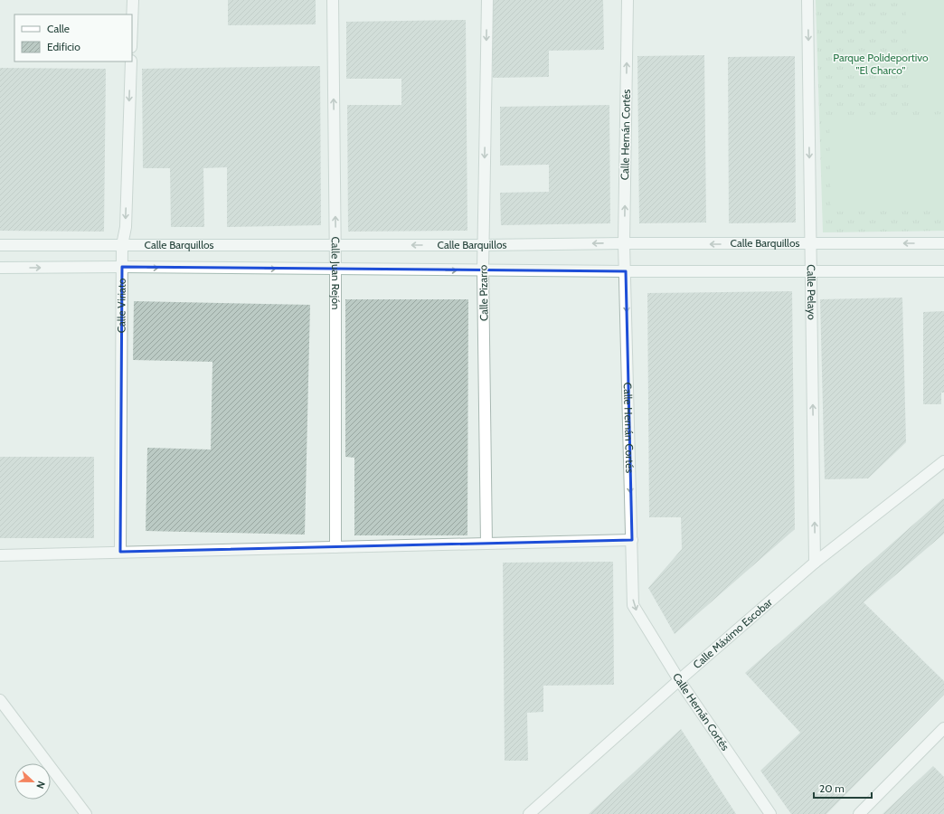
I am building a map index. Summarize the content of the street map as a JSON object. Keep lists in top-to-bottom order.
{
  "streets": {
    "street": [
      "Calle Hernán Cortés",
      "Calle Barquillos",
      "Calle Juan Rejón",
      "Calle Pelayo",
      "Calle Pizarro",
      "Calle Viriato",
      "Calle Máximo Escobar"
    ]
  },
  "crossings": [
    ["Calle Hernán Cortés", "Calle Barquillos"],
    ["Calle Hernán Cortés", "Calle Máximo Escobar"],
    ["Calle Barquillos", "Calle Juan Rejón"],
    ["Calle Barquillos", "Calle Pelayo"],
    ["Calle Barquillos", "Calle Pizarro"],
    ["Calle Barquillos", "Calle Viriato"],
    ["Calle Pelayo", "Calle Máximo Escobar"]
  ],
  "one_way": ["Calle Juan Rejón", "Calle Pizarro", "Calle Viriato"],
  "parks": ["Parque Polideportivo \"El Charco\""],
  "legend": ["Calle", "Edificio"],
  "scale_bar": "20 m",
  "north": "right"
}
